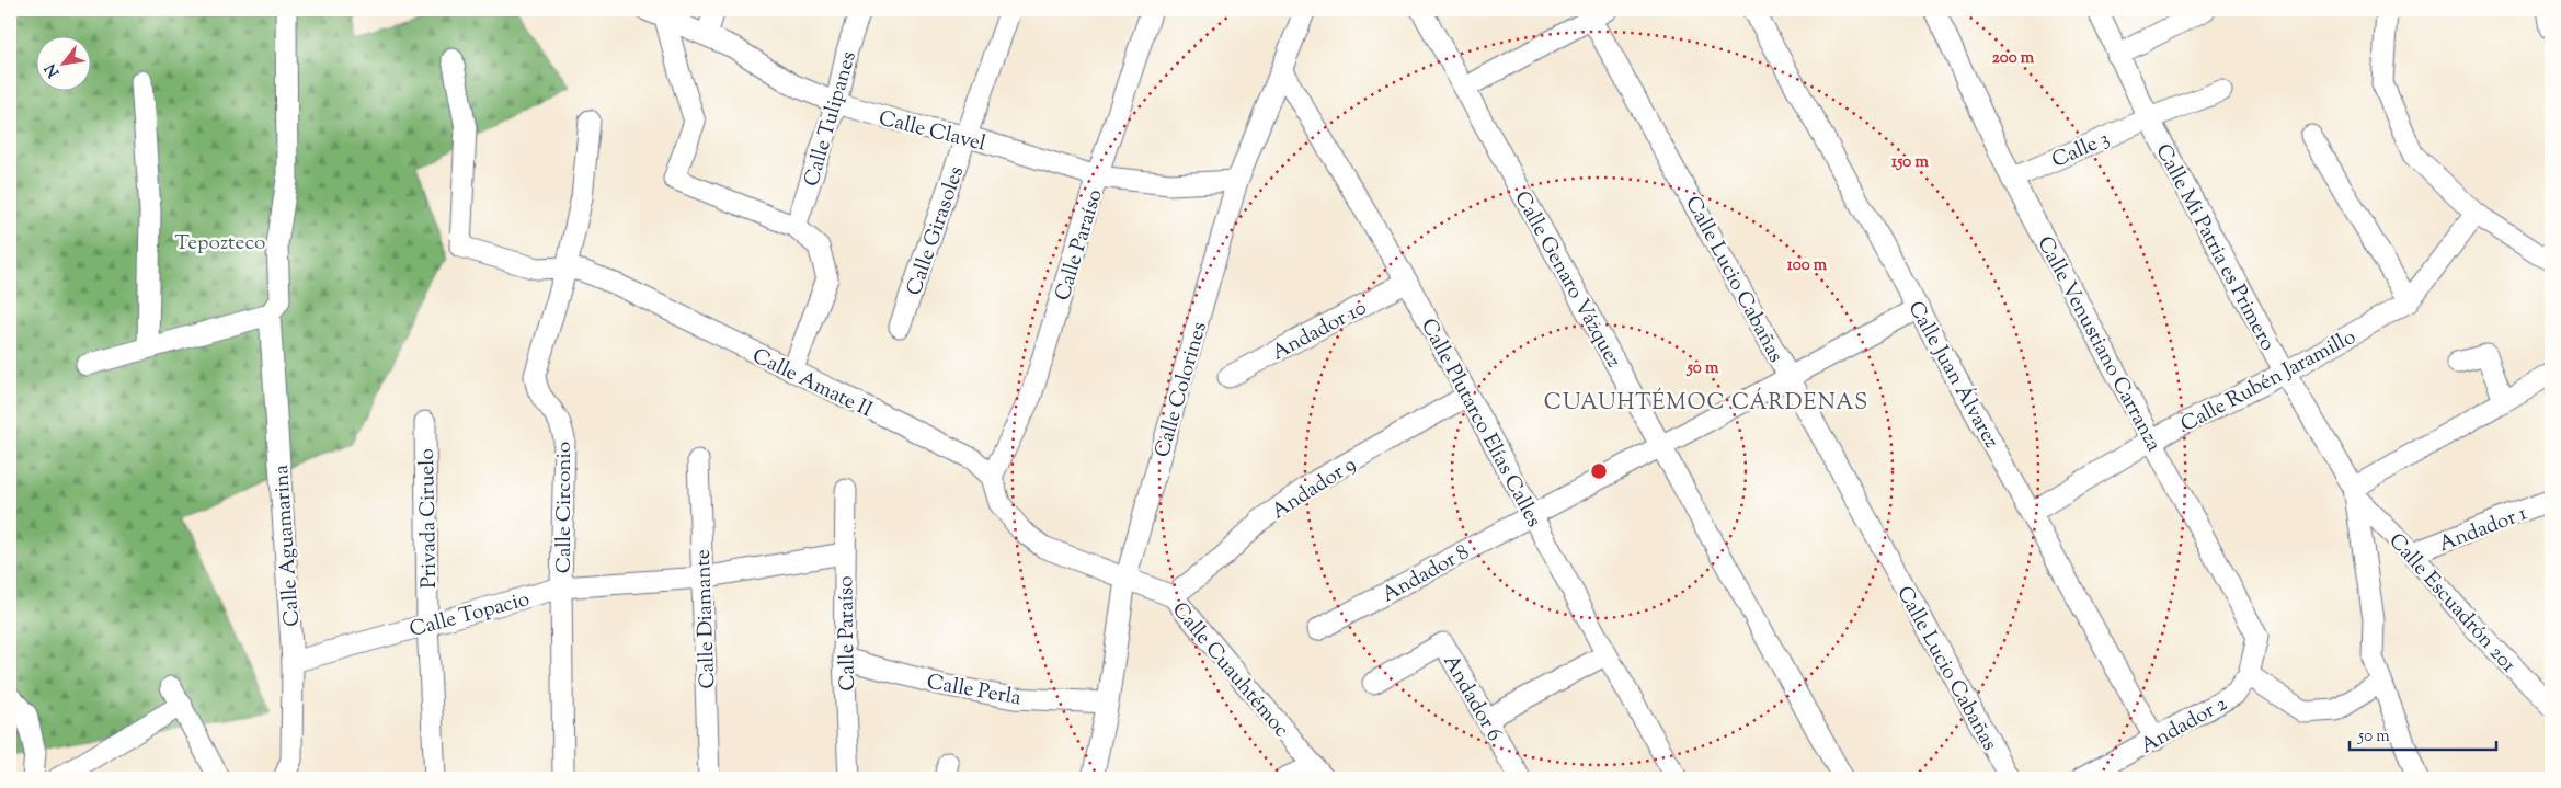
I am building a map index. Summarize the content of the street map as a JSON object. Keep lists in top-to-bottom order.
{
  "streets": {
    "street": [
      "Calle Tulipanes",
      "Calle Clavel",
      "Calle 3",
      "Calle Girasoles",
      "Calle Paraíso",
      "Calle Mi Patria es Primero",
      "Calle Genaro Vázquez",
      "Calle Lucio Cabañas",
      "Andador 10",
      "Calle Venustiano Carranza",
      "Calle Juan Álvarez",
      "Calle Rubén Jaramillo",
      "Calle Amate II",
      "Calle Colorines",
      "Calle Plutarco Elías Calles",
      "Andador 9",
      "Calle Circonio",
      "Privada Ciruelo",
      "Andador 1",
      "Calle Aguamarina",
      "Andador 8",
      "Calle Escuadrón 201",
      "Calle Topacio",
      "Calle Diamante",
      "Calle Cuauhtémoc",
      "Calle Perla",
      "Andador 6",
      "Andador 2"
    ]
  },
  "crossings": [
    ["Calle Tulipanes", "Calle Clavel"],
    ["Calle Clavel", "Calle Girasoles"],
    ["Calle Clavel", "Calle Paraíso"],
    ["Calle Clavel", "Calle Colorines"],
    ["Calle 3", "Calle Mi Patria es Primero"],
    ["Calle 3", "Calle Venustiano Carranza"],
    ["Calle Paraíso", "Calle Amate II"],
    ["Calle Paraíso", "Calle Topacio"],
    ["Calle Paraíso", "Calle Perla"],
    ["Calle Mi Patria es Primero", "Calle Rubén Jaramillo"],
    ["Calle Mi Patria es Primero", "Calle Escuadrón 201"],
    ["Calle Genaro Vázquez", "Andador 8"],
    ["Calle Lucio Cabañas", "Andador 8"],
    ["Andador 10", "Calle Plutarco Elías Calles"],
    ["Calle Venustiano Carranza", "Calle Rubén Jaramillo"],
    ["Calle Venustiano Carranza", "Andador 2"],
    ["Calle Juan Álvarez", "Calle Rubén Jaramillo"],
    ["Calle Juan Álvarez", "Andador 8"],
    ["Calle Juan Álvarez", "Andador 2"],
    ["Calle Amate II", "Calle Circonio"],
    ["Calle Colorines", "Calle Plutarco Elías Calles"],
    ["Calle Colorines", "Calle Cuauhtémoc"],
    ["Calle Colorines", "Calle Perla"],
    ["Calle Plutarco Elías Calles", "Andador 9"],
    ["Calle Plutarco Elías Calles", "Andador 8"],
    ["Andador 9", "Calle Cuauhtémoc"],
    ["Calle Circonio", "Calle Topacio"],
    ["Privada Ciruelo", "Calle Topacio"],
    ["Andador 1", "Calle Escuadrón 201"],
    ["Calle Aguamarina", "Calle Topacio"],
    ["Calle Topacio", "Calle Diamante"]
  ],
  "districts": ["CUAUHTÉMOC CÁRDENAS"],
  "parks": ["Tepozteco"],
  "scale_bar": "50 m",
  "north": "bottom left",
  "rings": [
    "200 m",
    "150 m",
    "100 m",
    "50 m"
  ]
}
